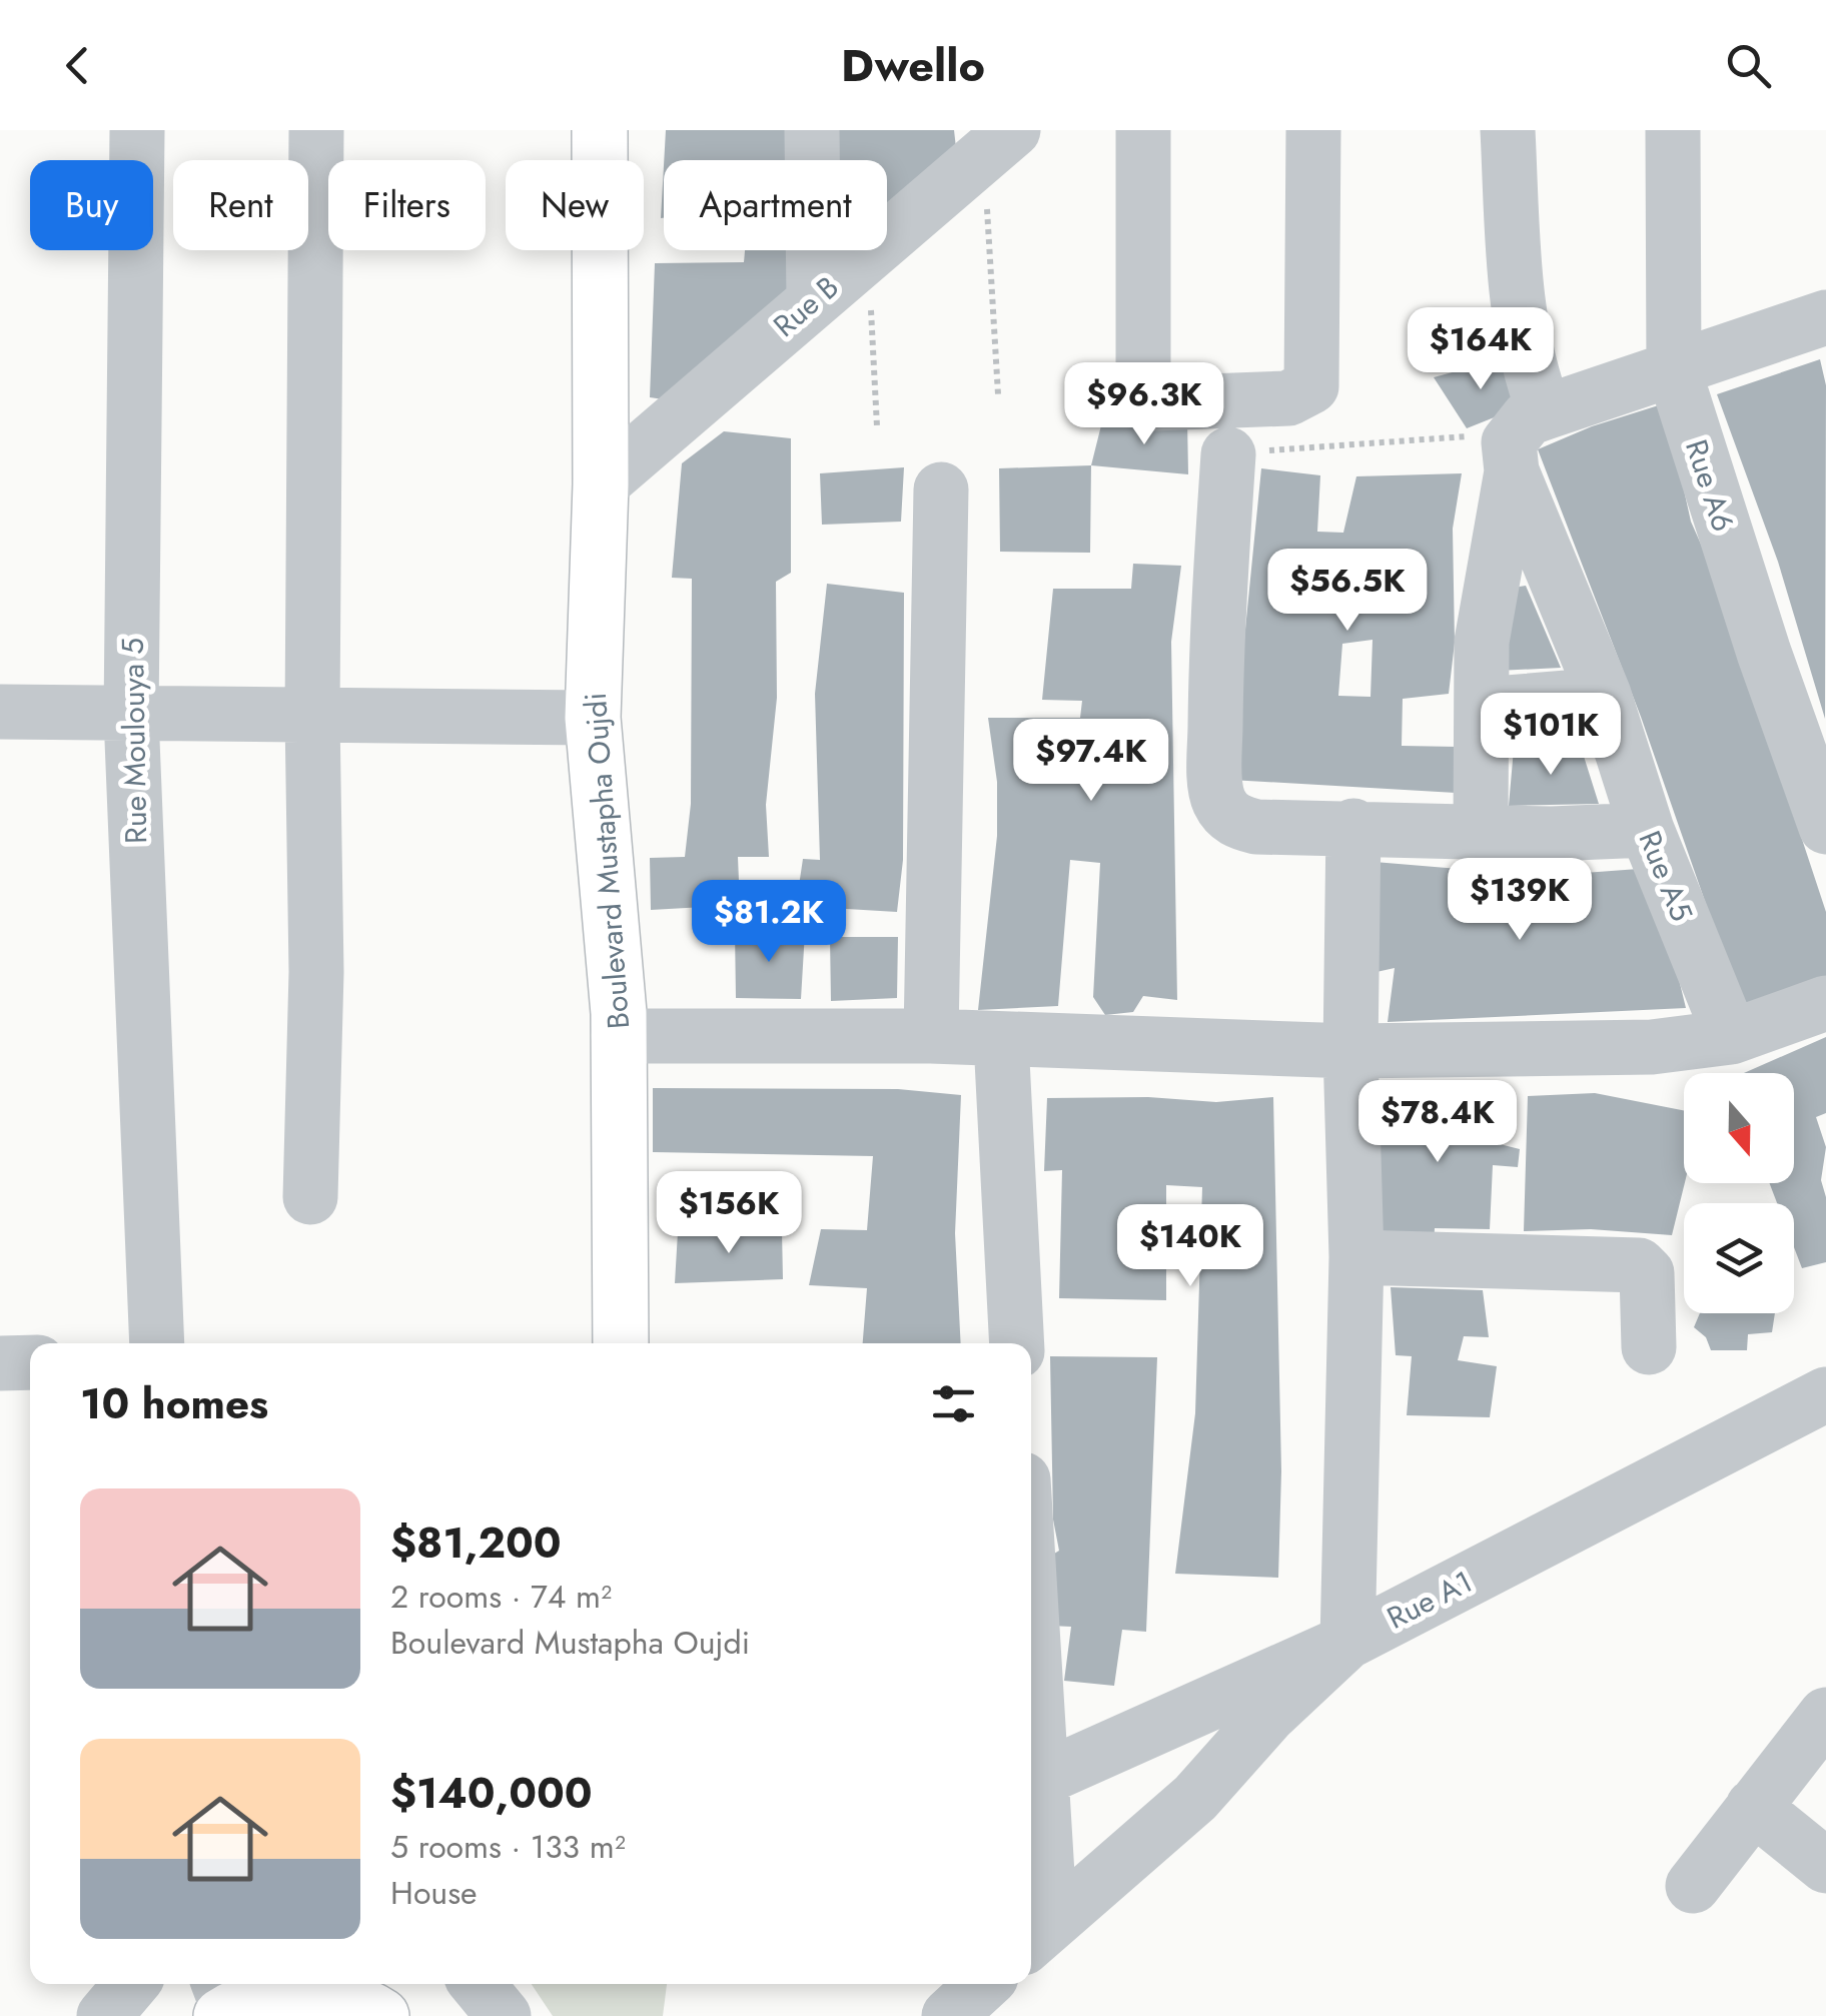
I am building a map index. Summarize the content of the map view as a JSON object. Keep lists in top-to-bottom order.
{
  "streets": {
    "main road": ["Boulevard Mustapha Oujdi"],
    "street": [
      "Rue B",
      "Rue A6",
      "Rue Moulouya 5",
      "Rue A5",
      "Rue A1"
    ]
  },
  "crossings": [
    ["Rue B", "Boulevard Mustapha Oujdi"]
  ],
  "north": "bottom",
  "page": {
    "header": "Dwello",
    "chip": [
      "Buy",
      "Rent",
      "Filters",
      "New",
      "Apartment"
    ],
    "price": [
      "$164K",
      "$96.3K",
      "$56.5K",
      "$101K",
      "$97.4K",
      "$139K",
      "$81.2K",
      "$78.4K",
      "$156K",
      "$140K"
    ],
    "heading": "10 homes",
    "list": [
      {
        "name": "$81,200",
        "note": "2 rooms · 74 m² · Boulevard Mustapha Oujdi"
      },
      {
        "name": "$140,000",
        "note": "5 rooms · 133 m² · House"
      }
    ]
  }
}
